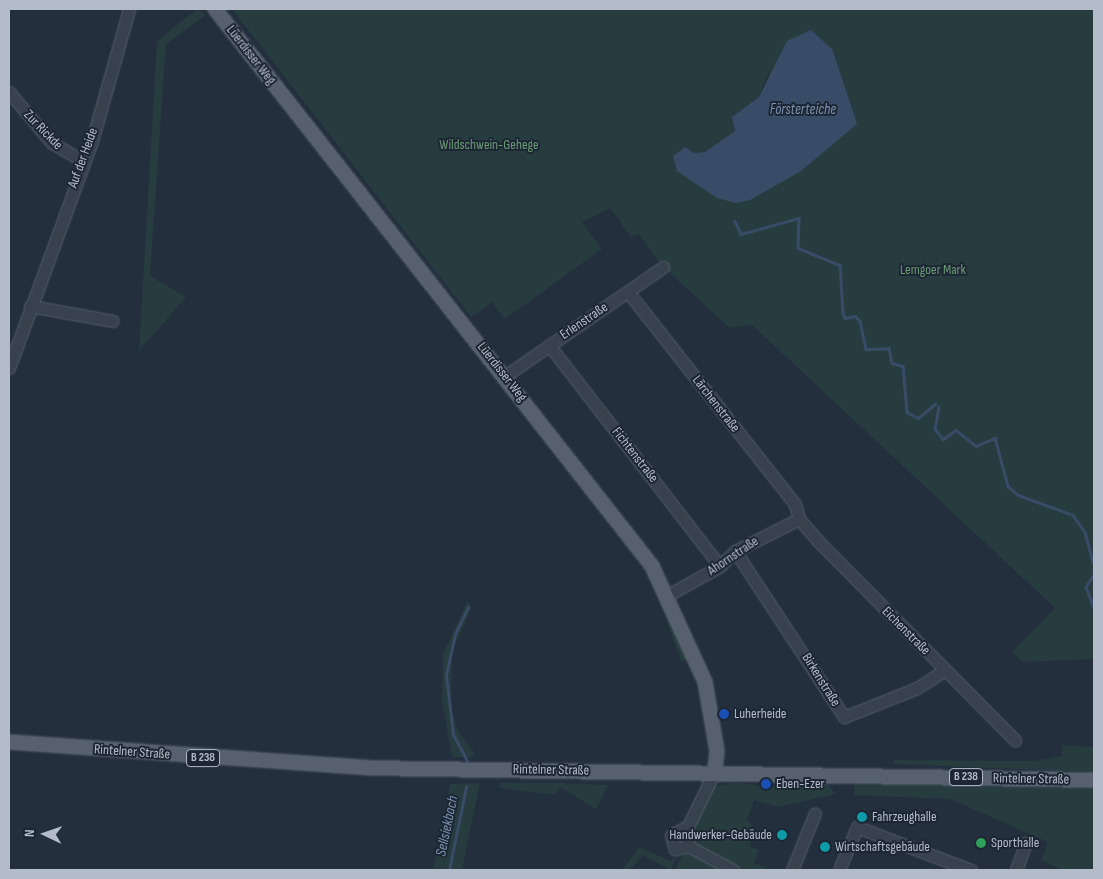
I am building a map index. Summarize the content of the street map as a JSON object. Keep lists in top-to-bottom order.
{
  "streets": {
    "main road": ["Lüerdisser Weg", "Rintelner Straße", "B 238"],
    "street": [
      "Zur Rickde",
      "Auf der Heide",
      "Erlenstraße",
      "Lärchenstraße",
      "Fichtenstraße",
      "Ahornstraße",
      "Eichenstraße",
      "Birkenstraße"
    ]
  },
  "crossings": [
    ["Lüerdisser Weg", "Erlenstraße"],
    ["Lüerdisser Weg", "Ahornstraße"],
    ["Lüerdisser Weg", "Rintelner Straße"],
    ["Zur Rickde", "Auf der Heide"],
    ["Erlenstraße", "Lärchenstraße"],
    ["Erlenstraße", "Fichtenstraße"],
    ["Lärchenstraße", "Ahornstraße"],
    ["Lärchenstraße", "Eichenstraße"],
    ["Fichtenstraße", "Ahornstraße"],
    ["Ahornstraße", "Eichenstraße"],
    ["Ahornstraße", "Birkenstraße"],
    ["Eichenstraße", "Birkenstraße"]
  ],
  "water": ["Försterteiche", "Sellsiekbach"],
  "parks": ["Wildschwein-Gehege", "Lemgoer Mark"],
  "places": [
    "Luherheide",
    "Eben-Ezer",
    "Fahrzeughalle",
    "Handwerker-Gebäude",
    "Sporthalle",
    "Wirtschaftsgebäude"
  ],
  "north": "left"
}
